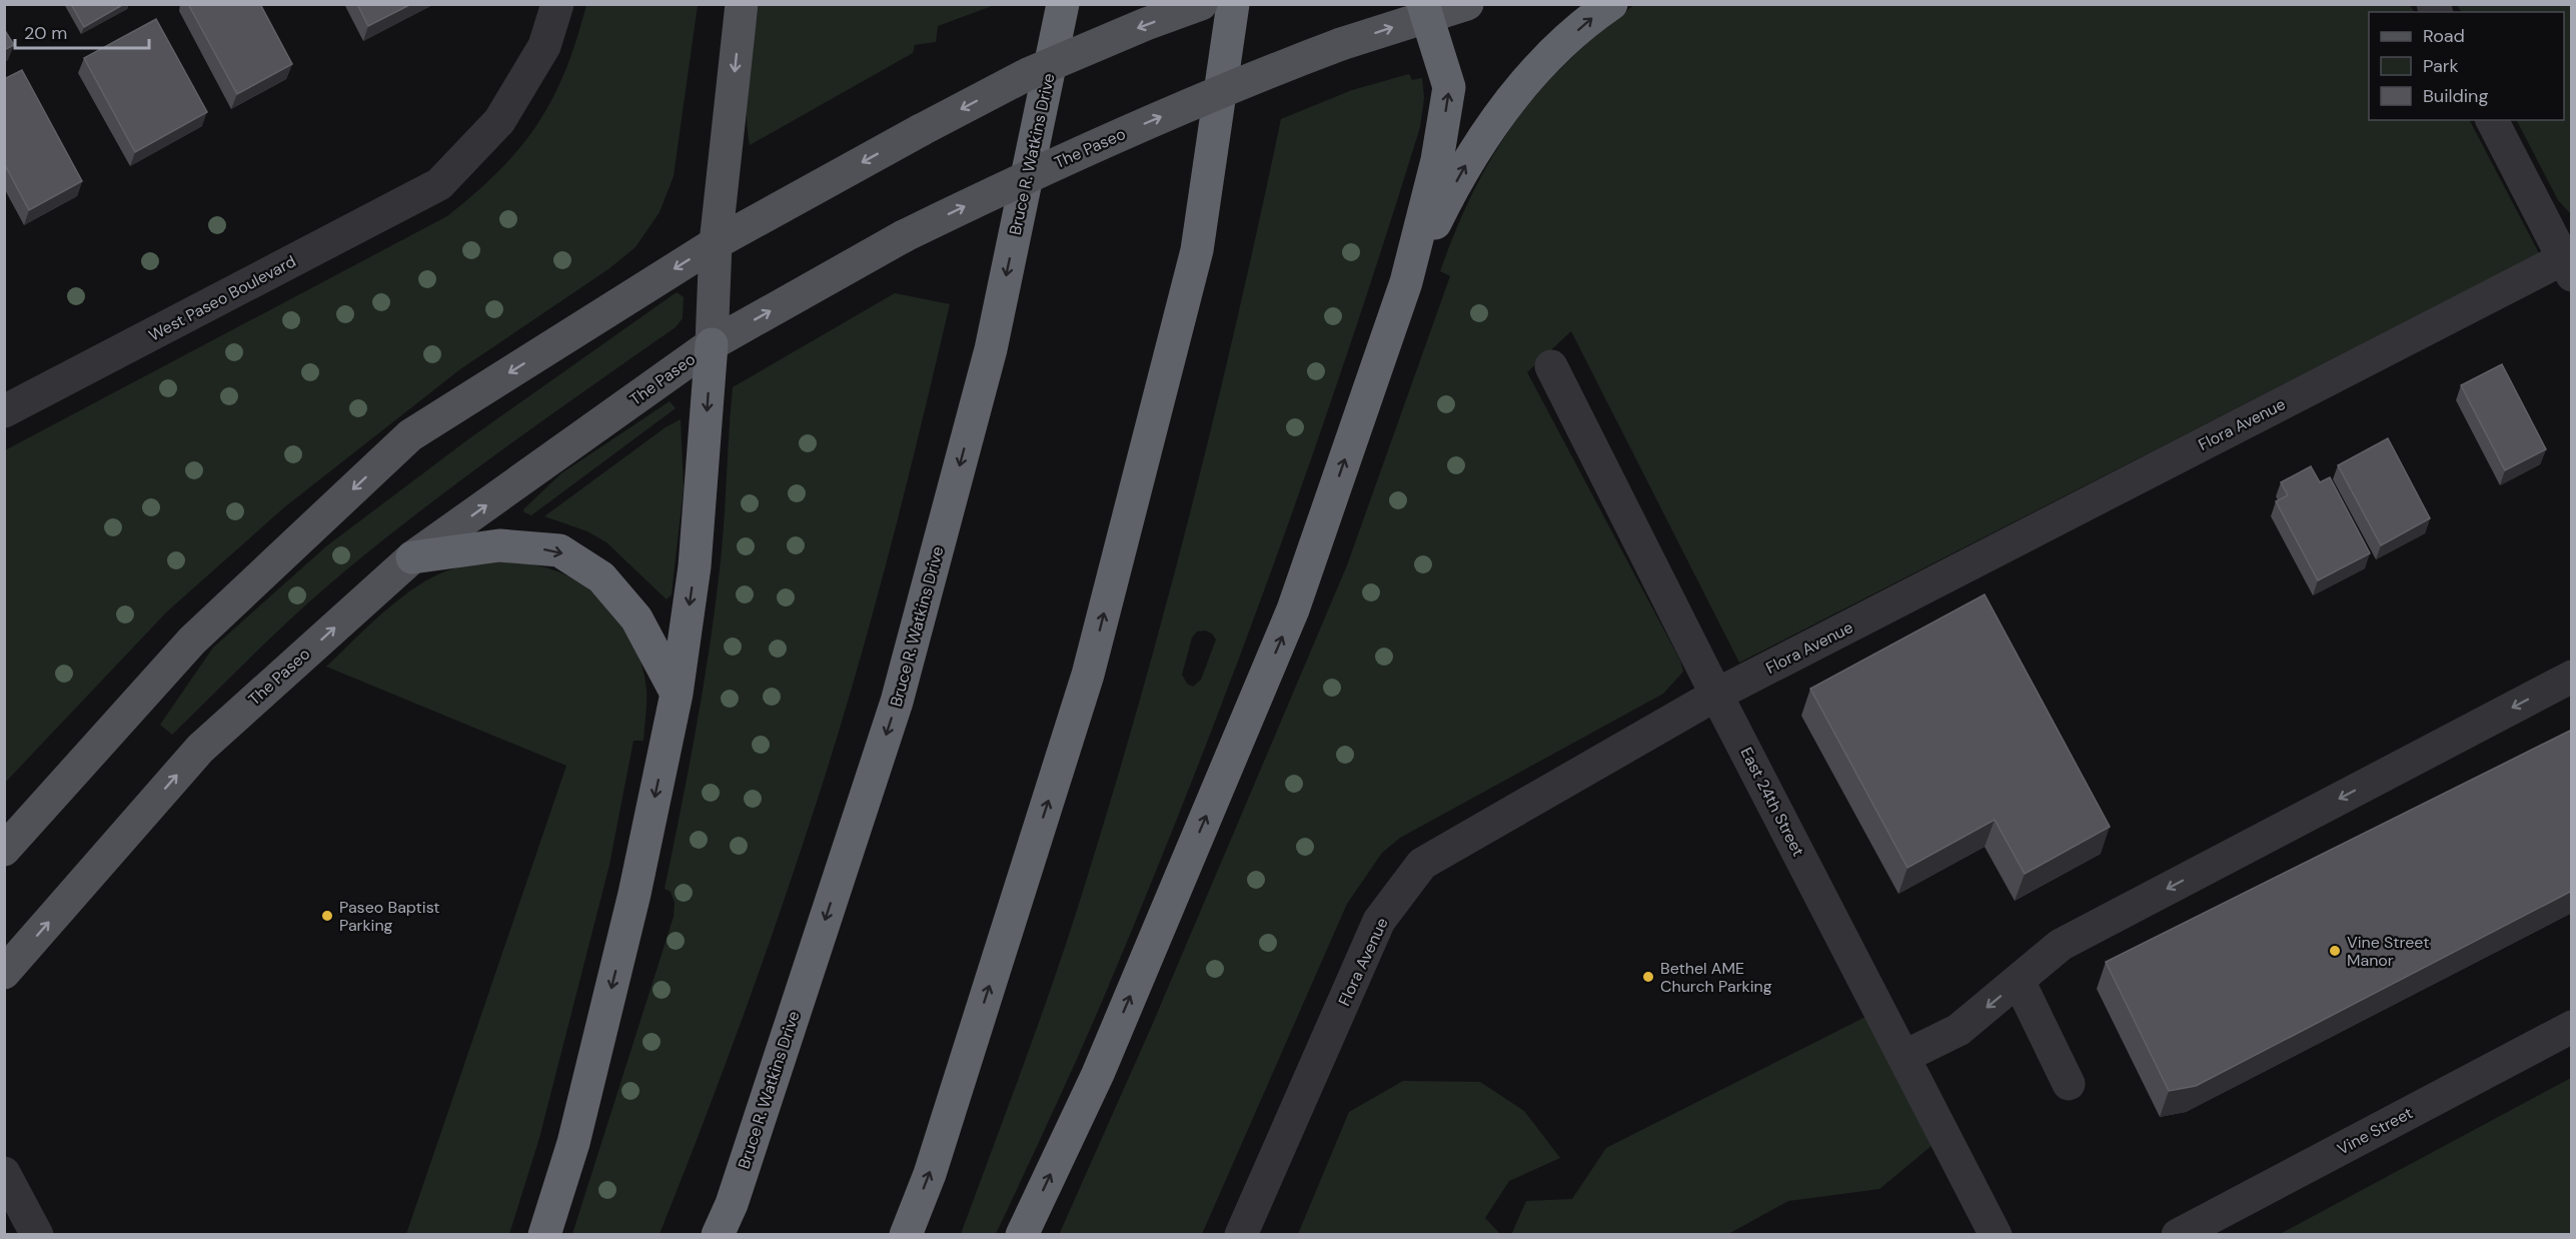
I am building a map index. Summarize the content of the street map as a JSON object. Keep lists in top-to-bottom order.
{
  "streets": {
    "highway": ["Bruce R. Watkins Drive"],
    "main road": ["The Paseo"],
    "street": [
      "West Paseo Boulevard",
      "Flora Avenue",
      "East 24th Street",
      "Vine Street"
    ]
  },
  "crossings": [
    ["Flora Avenue", "East 24th Street"]
  ],
  "places": ["Paseo Baptist Parking", "Vine Street Manor", "Bethel AME Church Parking"],
  "legend": ["Road", "Park", "Building"],
  "scale_bar": "20 m"
}
